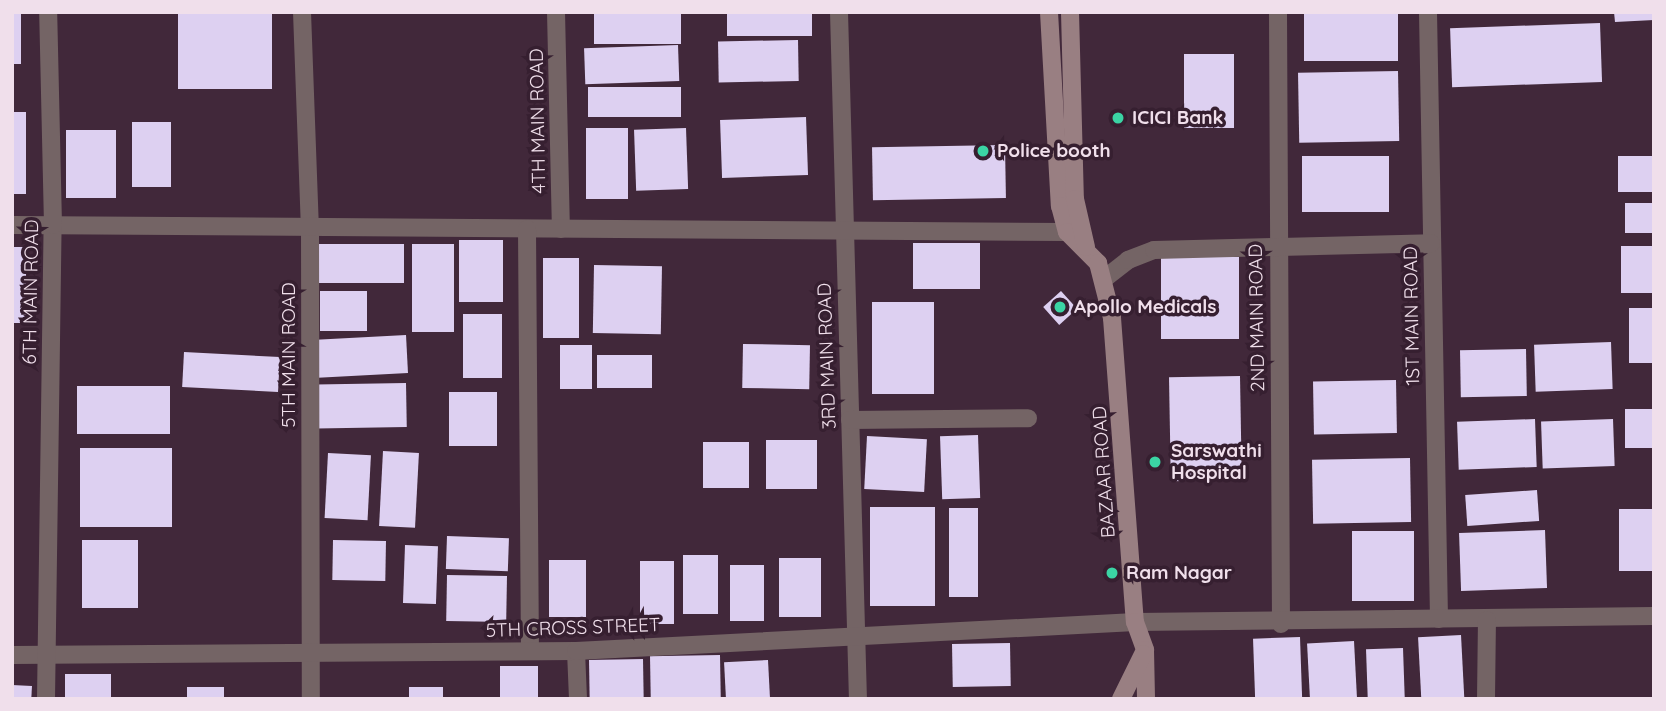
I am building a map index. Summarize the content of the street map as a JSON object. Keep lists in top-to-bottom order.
{
  "streets": {
    "main road": ["BAZAAR ROAD"],
    "street": [
      "4TH MAIN ROAD",
      "6TH MAIN ROAD",
      "1ST MAIN ROAD",
      "2ND MAIN ROAD",
      "5TH MAIN ROAD",
      "3RD MAIN ROAD",
      "5TH CROSS STREET"
    ]
  },
  "crossings": [
    ["6TH MAIN ROAD", "5TH CROSS STREET"],
    ["1ST MAIN ROAD", "5TH CROSS STREET"],
    ["2ND MAIN ROAD", "5TH CROSS STREET"],
    ["5TH MAIN ROAD", "5TH CROSS STREET"],
    ["3RD MAIN ROAD", "5TH CROSS STREET"],
    ["BAZAAR ROAD", "5TH CROSS STREET"]
  ],
  "places": [
    "ICICI Bank",
    "Police booth",
    "Apollo Medicals",
    "Sarswathi Hospital",
    "Ram Nagar"
  ]
}
